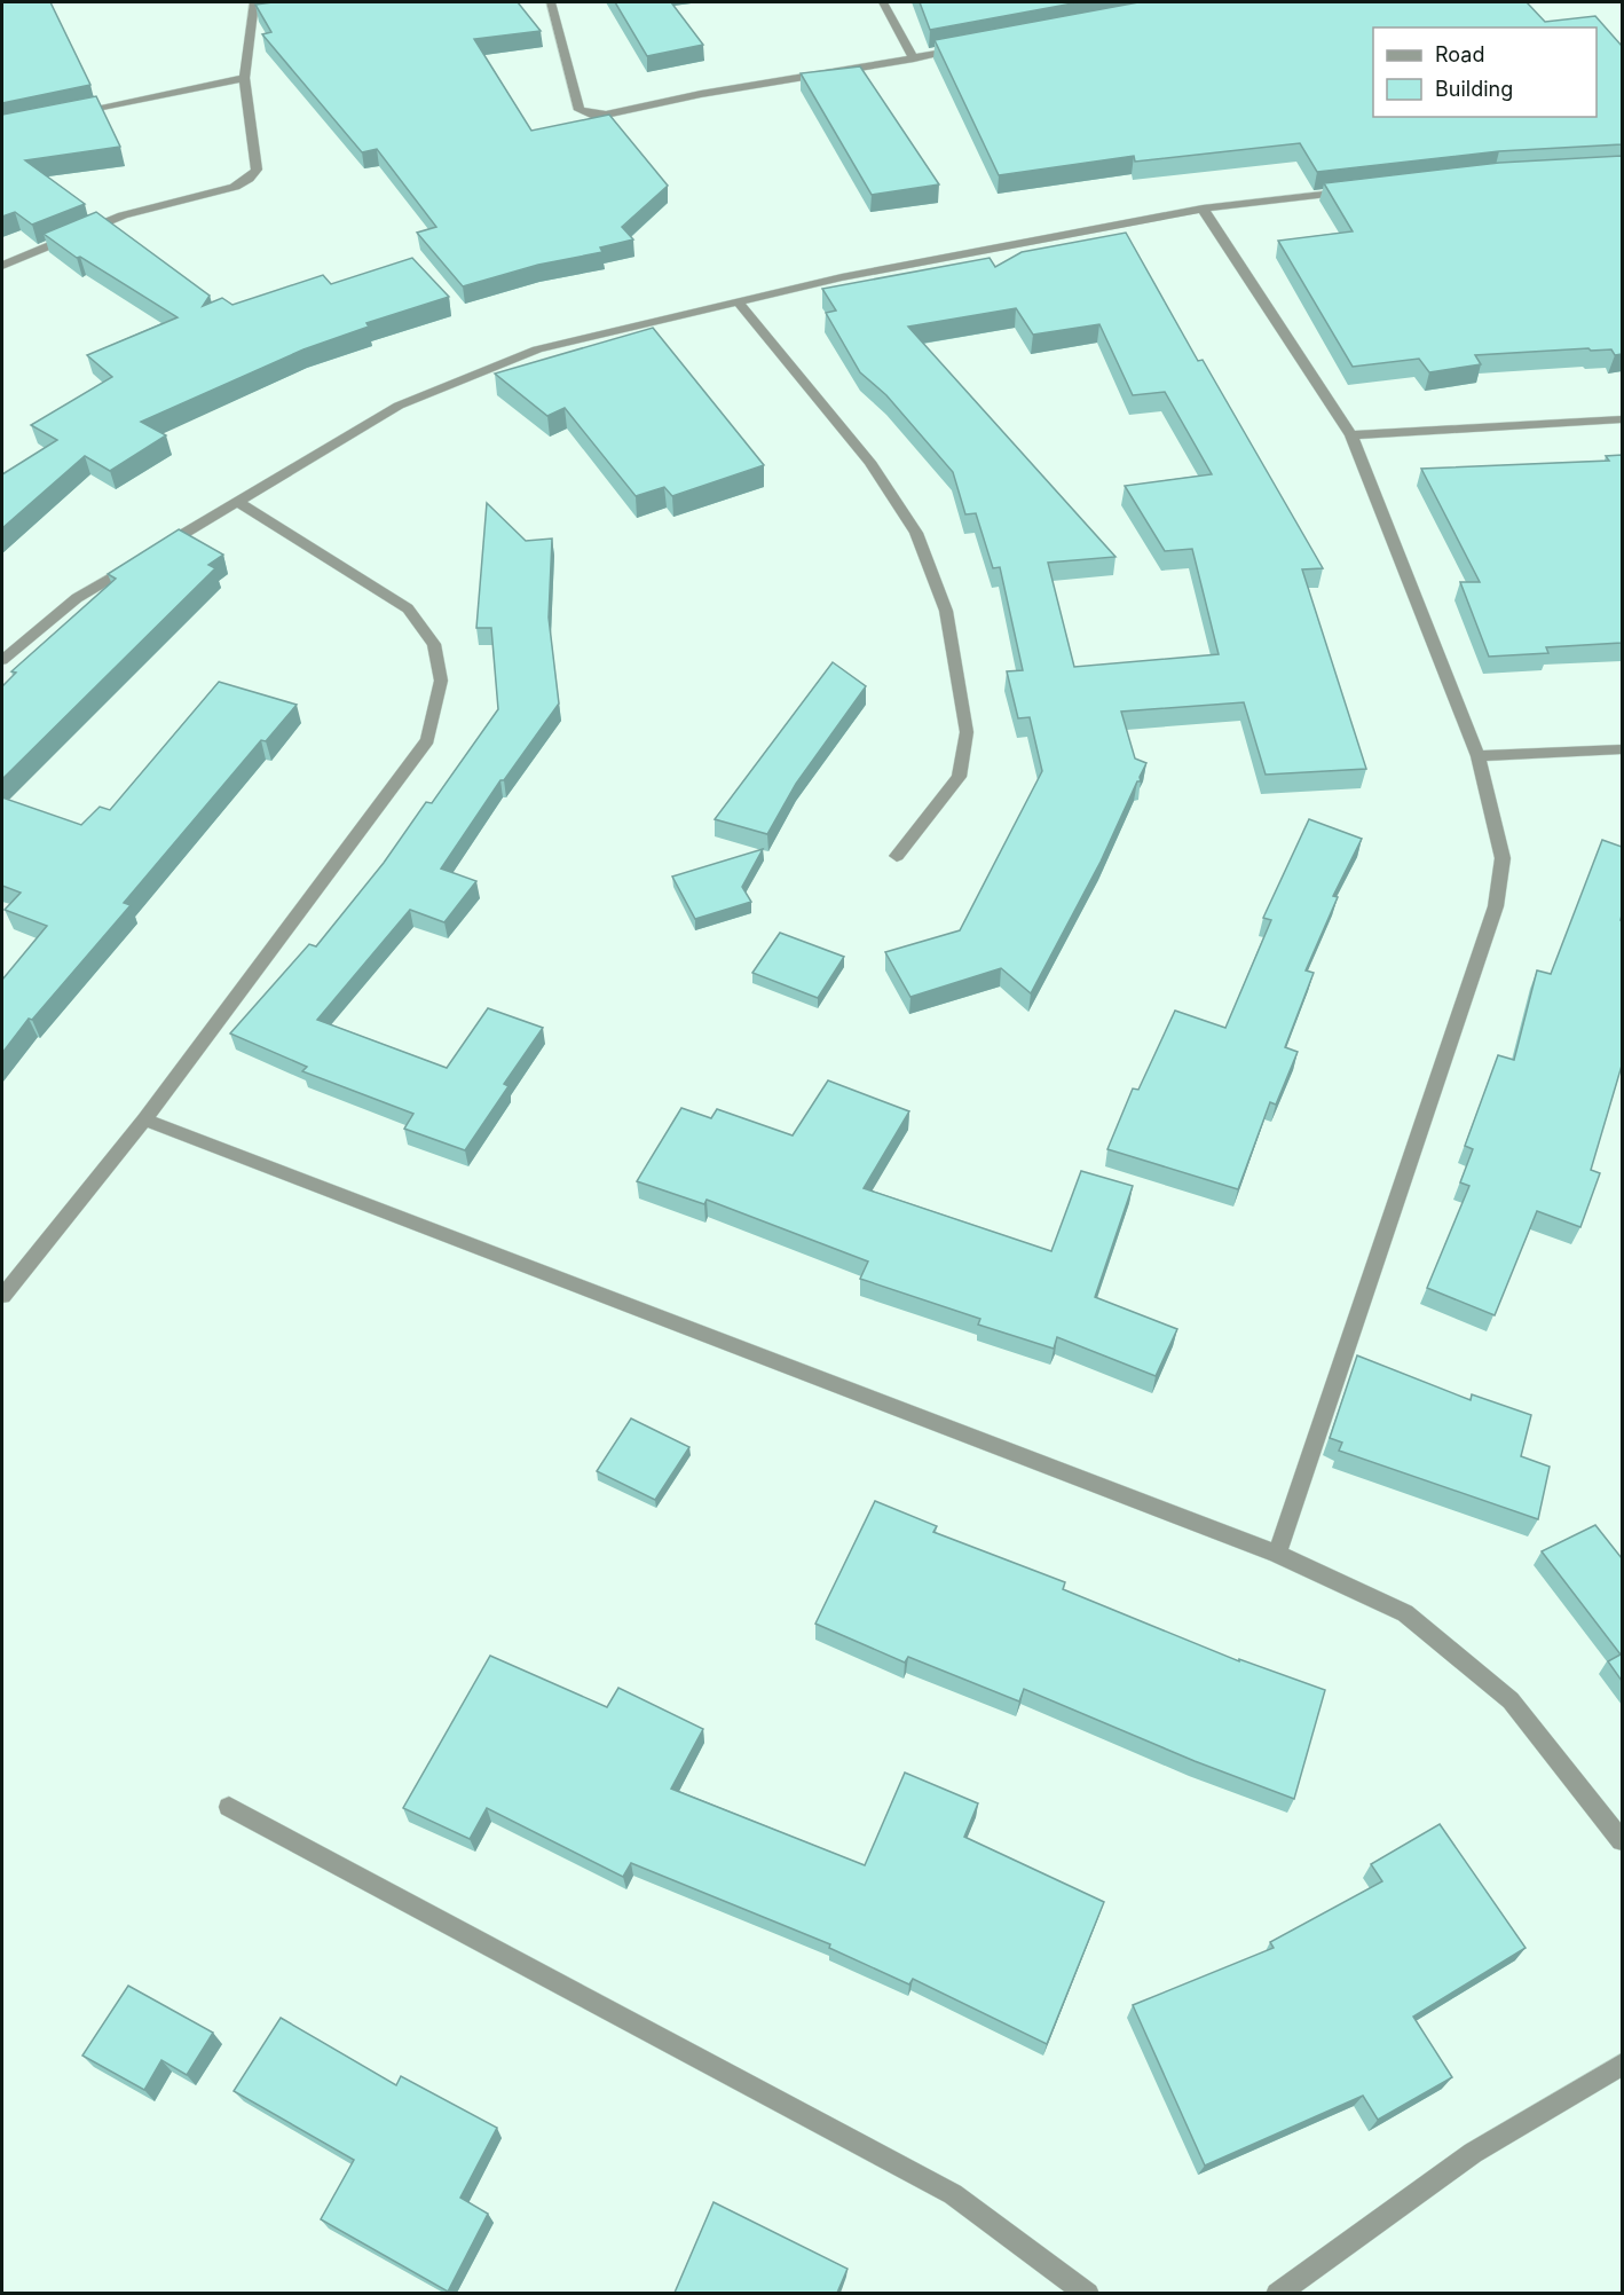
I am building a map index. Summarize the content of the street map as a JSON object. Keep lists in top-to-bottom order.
{
  "legend": ["Road", "Building"]
}
